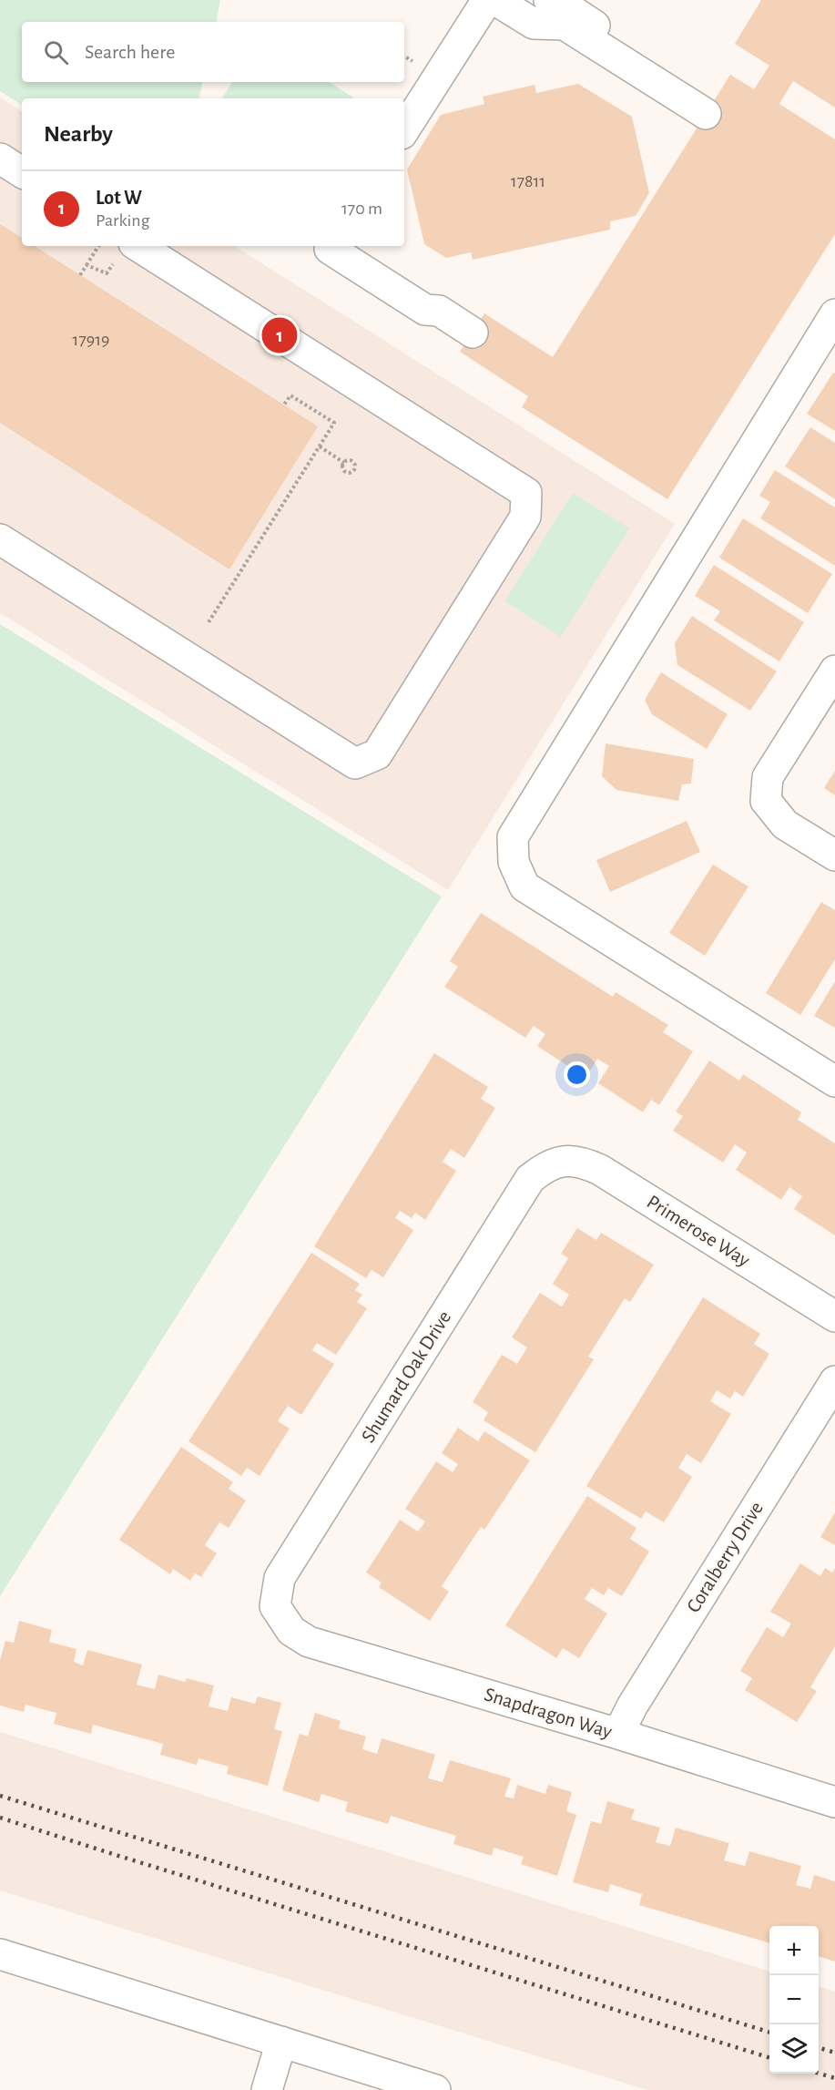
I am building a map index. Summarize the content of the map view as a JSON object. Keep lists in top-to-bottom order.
{
  "streets": {
    "street": [
      "Primerose Way",
      "Shumard Oak Drive",
      "Coralberry Drive",
      "Snapdragon Way"
    ]
  },
  "crossings": [
    ["Primerose Way", "Shumard Oak Drive"],
    ["Shumard Oak Drive", "Snapdragon Way"],
    ["Coralberry Drive", "Snapdragon Way"]
  ],
  "house_numbers": ["17811", "17919"],
  "page": {
    "search": "Search here",
    "heading": "Nearby",
    "list": [
      {
        "mark": "1",
        "name": "Lot W",
        "note": "Parking",
        "value": "170 m"
      }
    ],
    "pins": "1",
    "map_buttons": ["+", "−"]
  }
}
